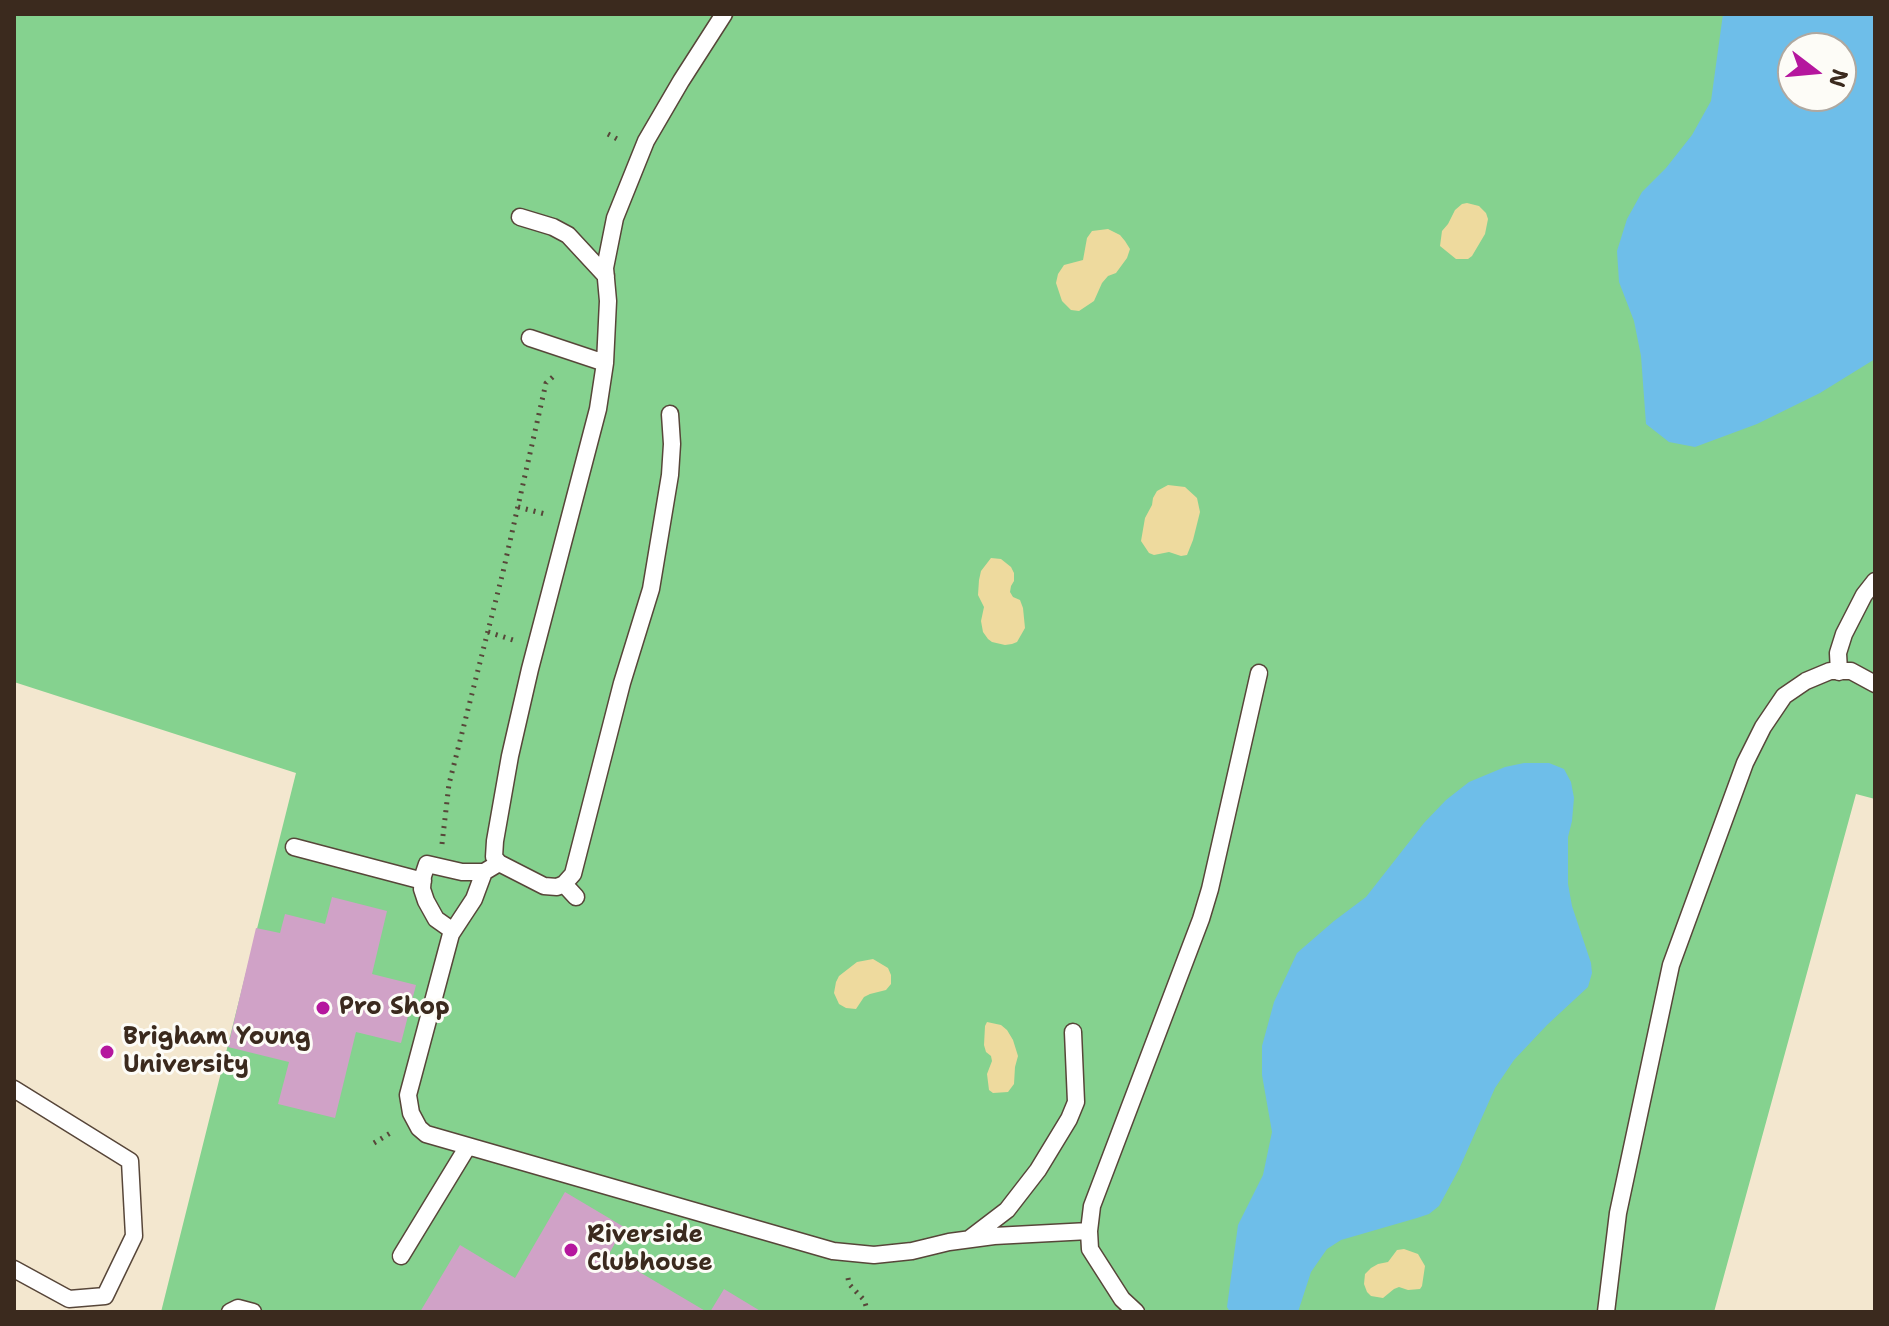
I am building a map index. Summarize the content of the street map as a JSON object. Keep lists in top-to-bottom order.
{
  "places": ["Pro Shop", "Brigham Young University", "Riverside Clubhouse"],
  "north": "right"
}
